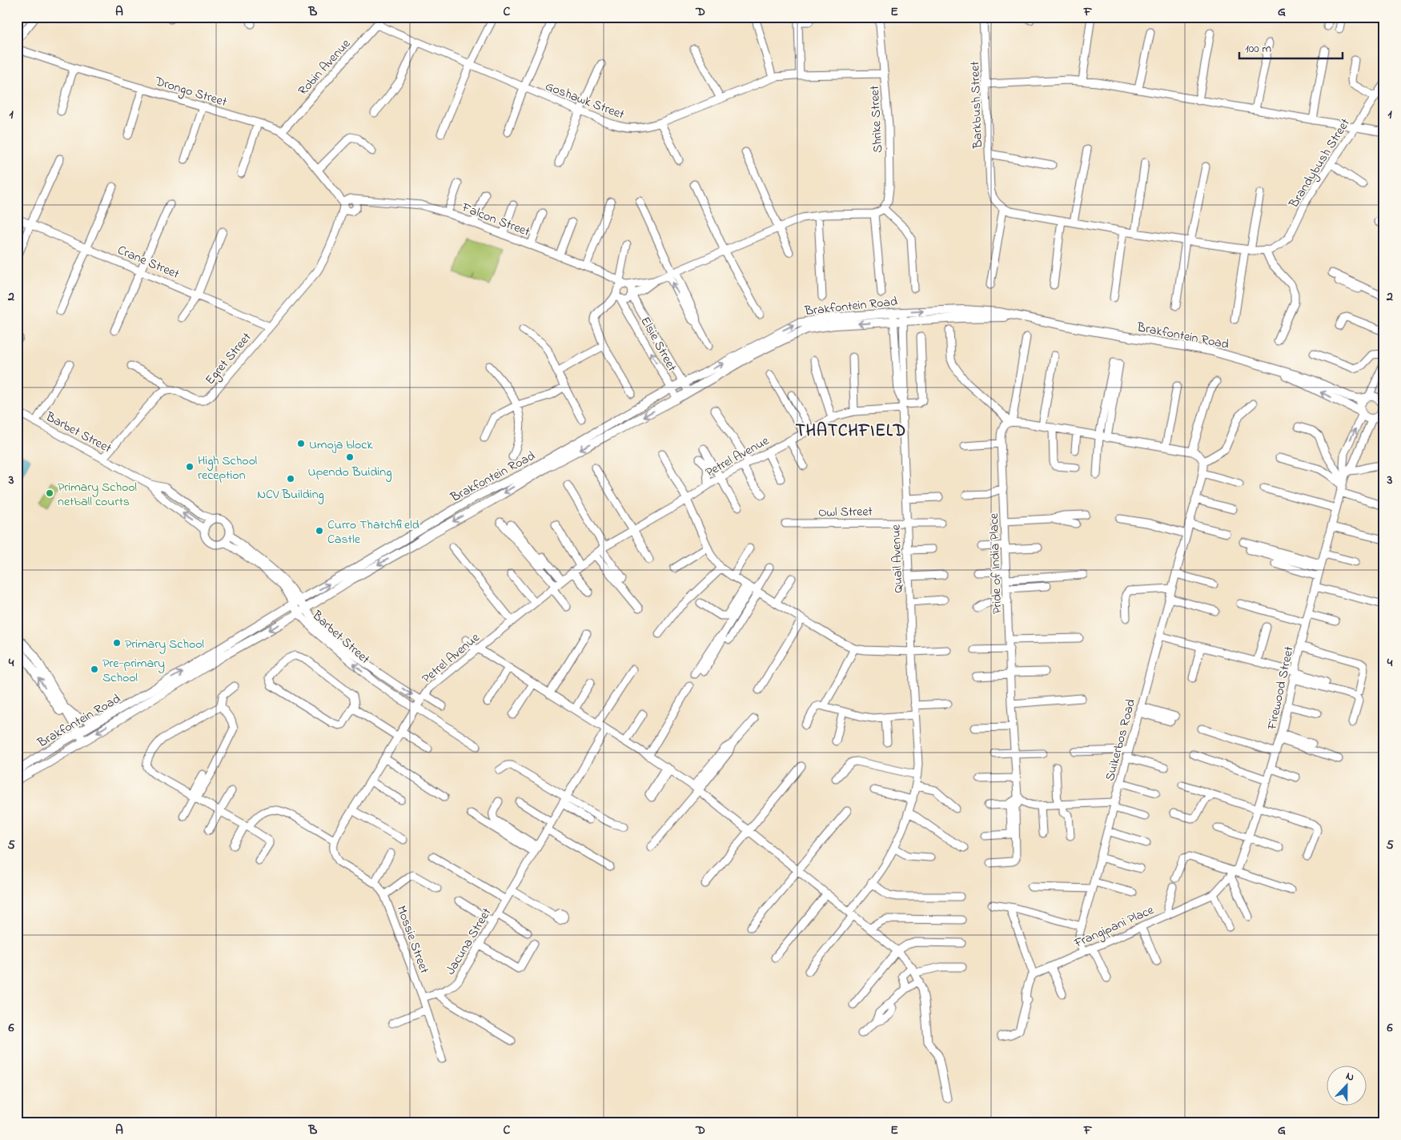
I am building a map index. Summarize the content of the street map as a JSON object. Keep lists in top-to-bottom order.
{
  "streets": {
    "street": [
      "Robin Avenue",
      "Drongo Street",
      "Goshawk Street",
      "Barkbush Street",
      "Shrike Street",
      "Brandybush Street",
      "Falcon Street",
      "Crane Street",
      "Brakfontein Road",
      "Elsie Street",
      "Egret Street",
      "Barbet Street",
      "Petrel Avenue",
      "Owl Street",
      "Quail Avenue",
      "Pride of India Place",
      "Firewood Street",
      "Suikerbos Road",
      "Frangipani Place",
      "Mossie Street",
      "Jacuna Street"
    ]
  },
  "crossings": [
    ["Robin Avenue", "Drongo Street"],
    ["Robin Avenue", "Goshawk Street"],
    ["Drongo Street", "Falcon Street"],
    ["Drongo Street", "Egret Street"],
    ["Goshawk Street", "Shrike Street"],
    ["Falcon Street", "Elsie Street"],
    ["Falcon Street", "Egret Street"],
    ["Crane Street", "Egret Street"],
    ["Brakfontein Road", "Elsie Street"],
    ["Brakfontein Road", "Barbet Street"],
    ["Brakfontein Road", "Quail Avenue"],
    ["Brakfontein Road", "Firewood Street"],
    ["Barbet Street", "Petrel Avenue"],
    ["Petrel Avenue", "Quail Avenue"],
    ["Petrel Avenue", "Mossie Street"],
    ["Owl Street", "Quail Avenue"],
    ["Firewood Street", "Frangipani Place"],
    ["Suikerbos Road", "Frangipani Place"],
    ["Mossie Street", "Jacuna Street"]
  ],
  "districts": ["THATCHFIELD"],
  "places": [
    "Umoja block",
    "Upendo Buiding",
    "High School reception",
    "NCV Building",
    "Primary School netball courts",
    "Curro Thatchfield Castle",
    "Primary School",
    "Pre-primary School"
  ],
  "scale_bar": "100 m",
  "north": "top",
  "grid": {
    "columns": [
      "A",
      "B",
      "C",
      "D",
      "E",
      "F",
      "G"
    ],
    "rows": [
      "1",
      "2",
      "3",
      "4",
      "5",
      "6"
    ]
  }
}
